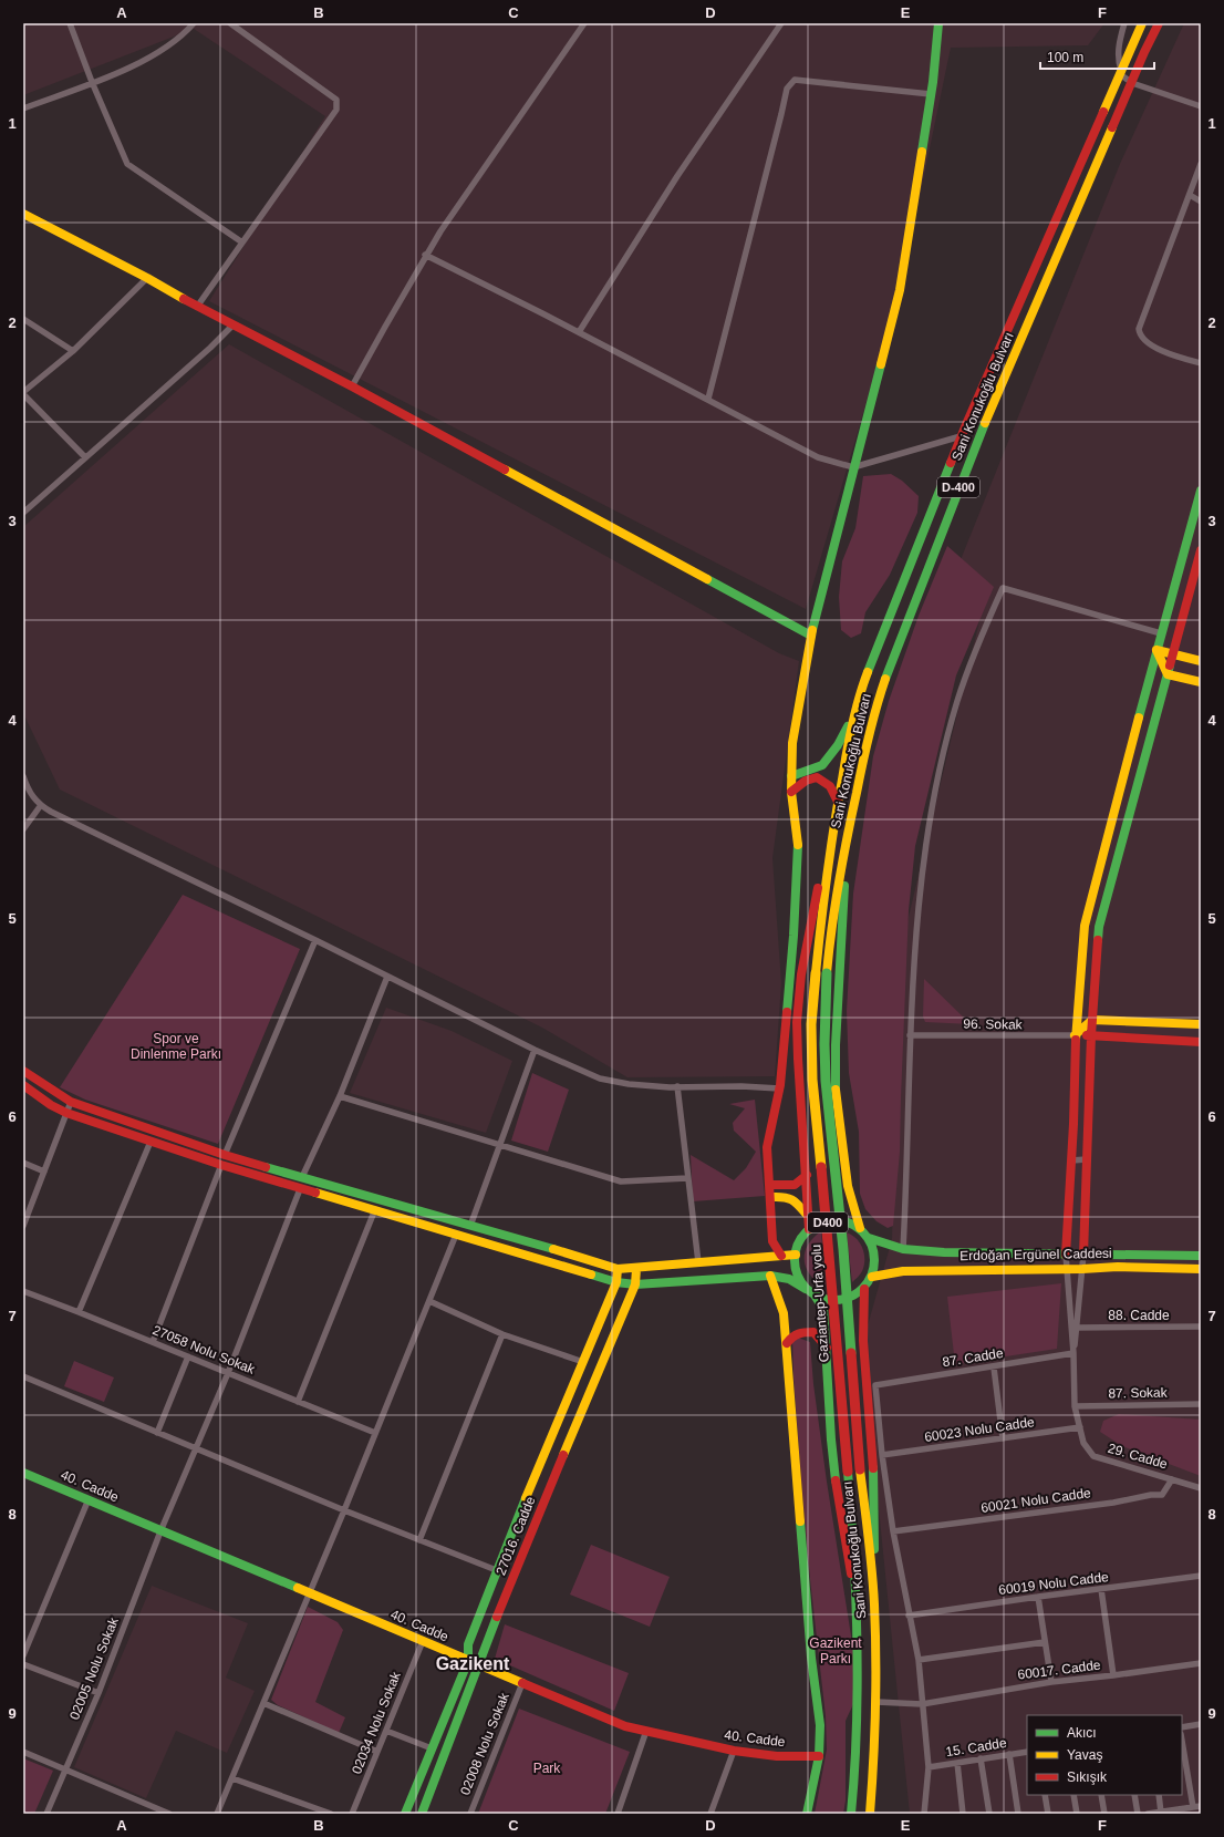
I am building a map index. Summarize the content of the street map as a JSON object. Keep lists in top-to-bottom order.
{
  "streets": {
    "main road": [
      "Sani Konukoğlu Bulvarı",
      "D-400",
      "D400",
      "Erdoğan Ergünel Caddesi",
      "Gaziantep-Urfa yolu",
      "40. Cadde",
      "27016. Cadde"
    ],
    "street": [
      "96. Sokak",
      "88. Cadde",
      "27058 Nolu Sokak",
      "87. Cadde",
      "87. Sokak",
      "60023 Nolu Cadde",
      "29. Cadde",
      "60021 Nolu Cadde",
      "60019 Nolu Cadde",
      "02005 Nolu Sokak",
      "60017. Cadde",
      "02034 Nolu Sokak",
      "02008 Nolu Sokak",
      "15. Cadde"
    ]
  },
  "crossings": [
    ["Sani Konukoğlu Bulvarı", "Gaziantep-Urfa yolu"],
    ["Sani Konukoğlu Bulvarı", "60017. Cadde"],
    ["27058 Nolu Sokak", "02005 Nolu Sokak"],
    ["87. Cadde", "60023 Nolu Cadde"],
    ["87. Cadde", "29. Cadde"],
    ["87. Sokak", "29. Cadde"],
    ["60023 Nolu Cadde", "29. Cadde"],
    ["29. Cadde", "60021 Nolu Cadde"],
    ["40. Cadde", "27016. Cadde"],
    ["40. Cadde", "02005 Nolu Sokak"],
    ["40. Cadde", "02034 Nolu Sokak"],
    ["40. Cadde", "02008 Nolu Sokak"]
  ],
  "districts": ["Gazikent"],
  "parks": ["Spor ve Dinlenme Parkı", "Gazikent Parkı", "Park"],
  "legend": ["Akıcı", "Yavaş", "Sıkışık"],
  "scale_bar": "100 m",
  "grid": {
    "columns": [
      "A",
      "B",
      "C",
      "D",
      "E",
      "F"
    ],
    "rows": [
      "1",
      "2",
      "3",
      "4",
      "5",
      "6",
      "7",
      "8",
      "9"
    ]
  }
}
